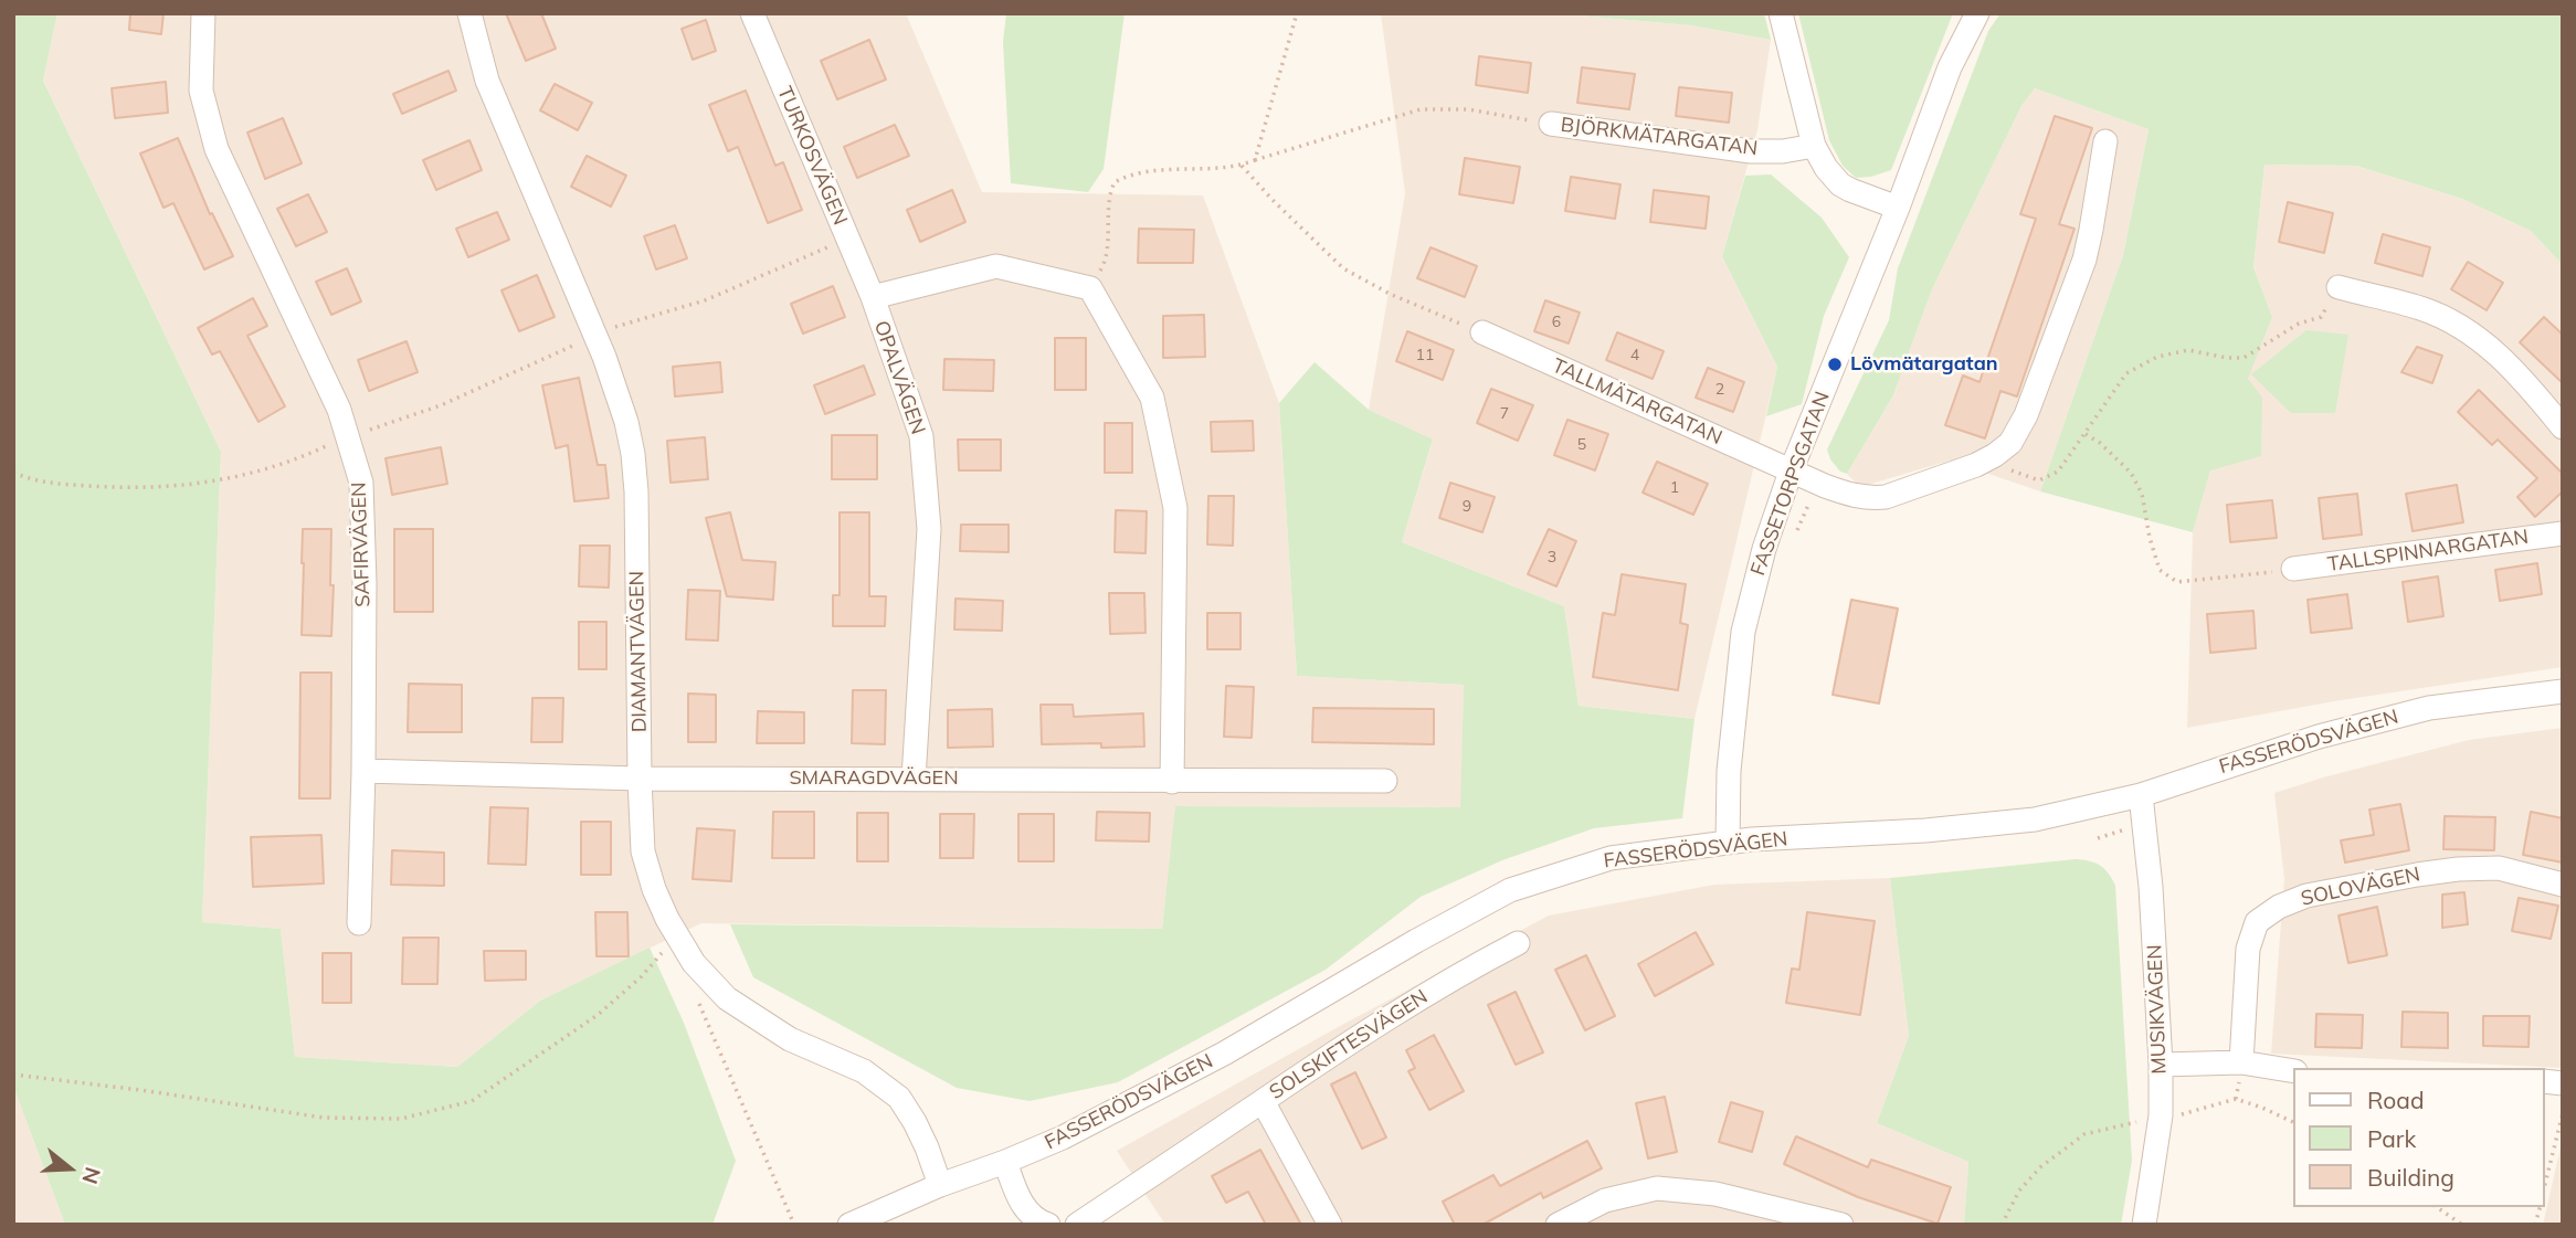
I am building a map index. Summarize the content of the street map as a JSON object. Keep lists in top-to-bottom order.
{
  "streets": {
    "street": [
      "BJÖRKMÄTARGATAN",
      "TURKOSVÄGEN",
      "OPALVÄGEN",
      "TALLMÄTARGATAN",
      "FASSETORPSGATAN",
      "SAFIRVÄGEN",
      "TALLSPINNARGATAN",
      "DIAMANTVÄGEN",
      "FASSERÖDSVÄGEN",
      "SMARAGDVÄGEN",
      "SOLOVÄGEN",
      "MUSIKVÄGEN",
      "SOLSKIFTESVÄGEN"
    ]
  },
  "crossings": [
    ["TURKOSVÄGEN", "OPALVÄGEN"],
    ["OPALVÄGEN", "SMARAGDVÄGEN"],
    ["TALLMÄTARGATAN", "FASSETORPSGATAN"],
    ["FASSETORPSGATAN", "FASSERÖDSVÄGEN"],
    ["SAFIRVÄGEN", "SMARAGDVÄGEN"],
    ["DIAMANTVÄGEN", "FASSERÖDSVÄGEN"],
    ["DIAMANTVÄGEN", "SMARAGDVÄGEN"],
    ["FASSERÖDSVÄGEN", "MUSIKVÄGEN"]
  ],
  "places": ["Lövmätargatan"],
  "house_numbers": [
    "6",
    "11",
    "4",
    "2",
    "7",
    "5",
    "1",
    "9",
    "3"
  ],
  "legend": ["Road", "Park", "Building"],
  "north": "right"
}
